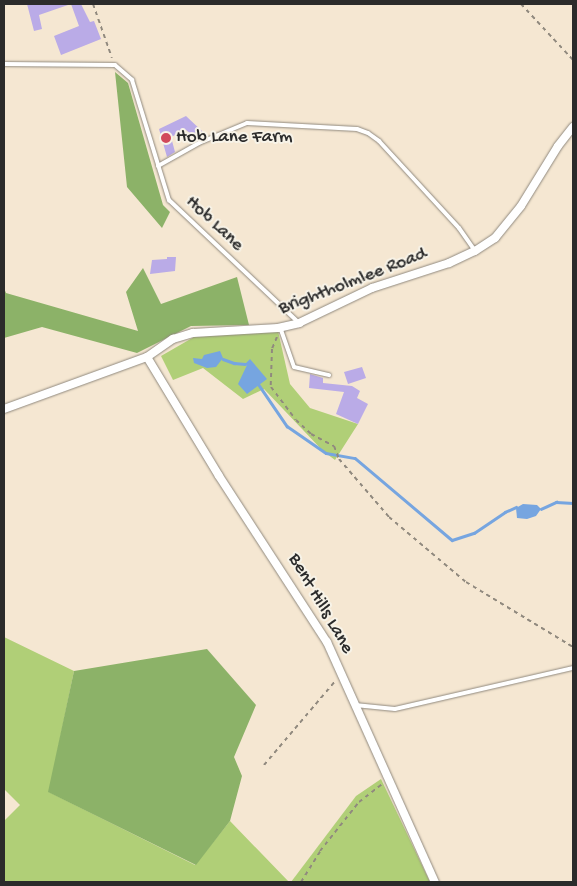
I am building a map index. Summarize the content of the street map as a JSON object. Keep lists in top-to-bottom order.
{
  "streets": {
    "street": ["Brightholmlee Road", "Bent Hills Lane"],
    "lane": ["Hob Lane"]
  },
  "crossings": [
    ["Hob Lane", "Brightholmlee Road"],
    ["Brightholmlee Road", "Bent Hills Lane"]
  ],
  "places": ["Hob Lane Farm"]
}
